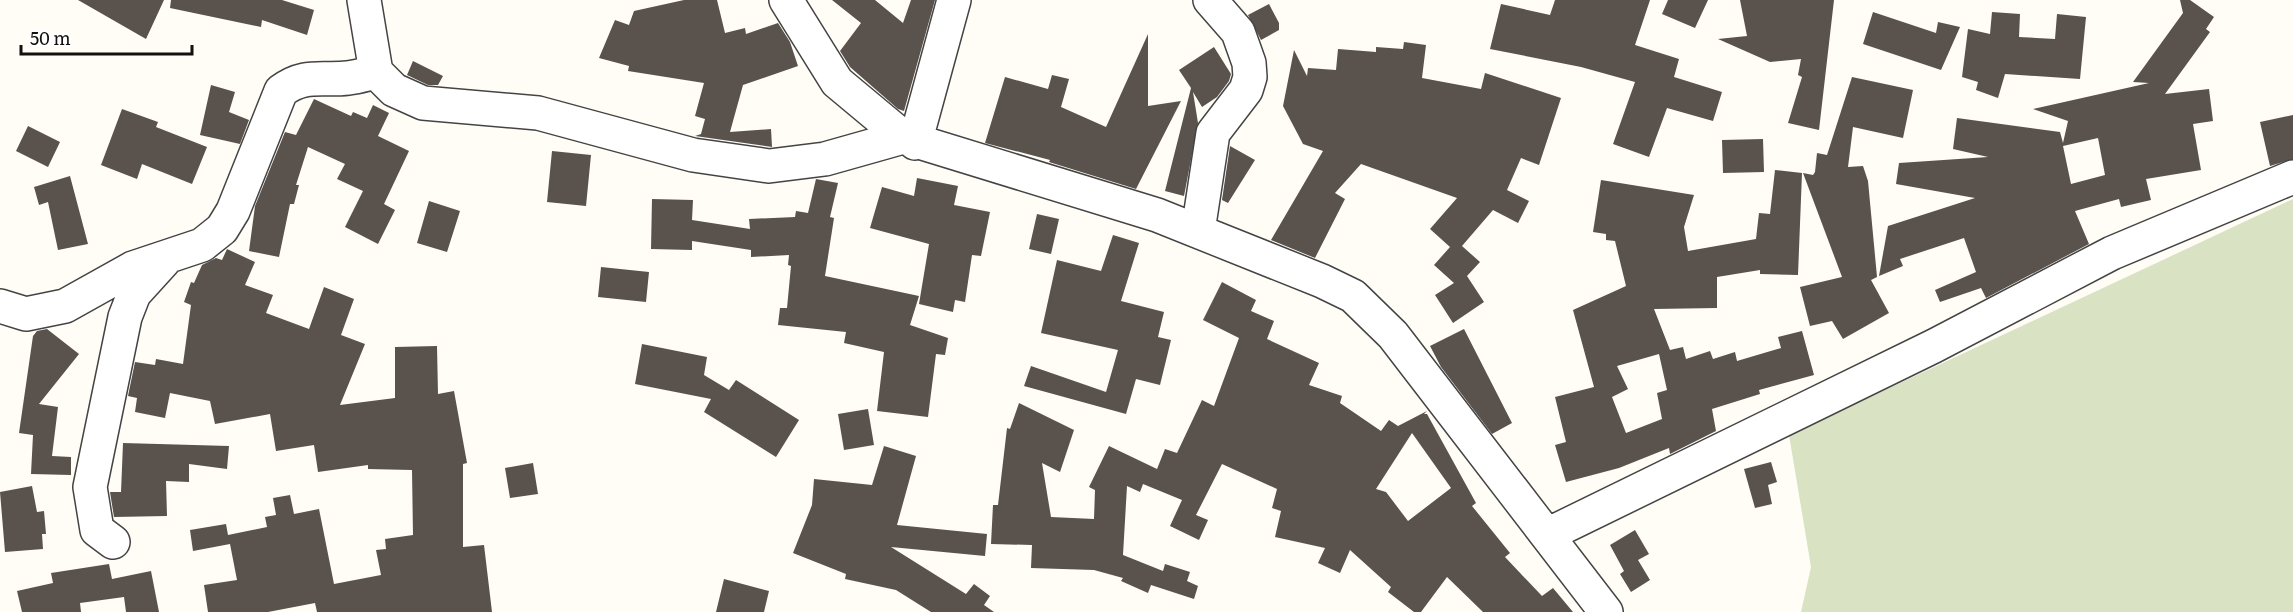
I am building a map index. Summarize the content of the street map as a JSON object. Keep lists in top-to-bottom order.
{
  "scale_bar": "50 m"
}
